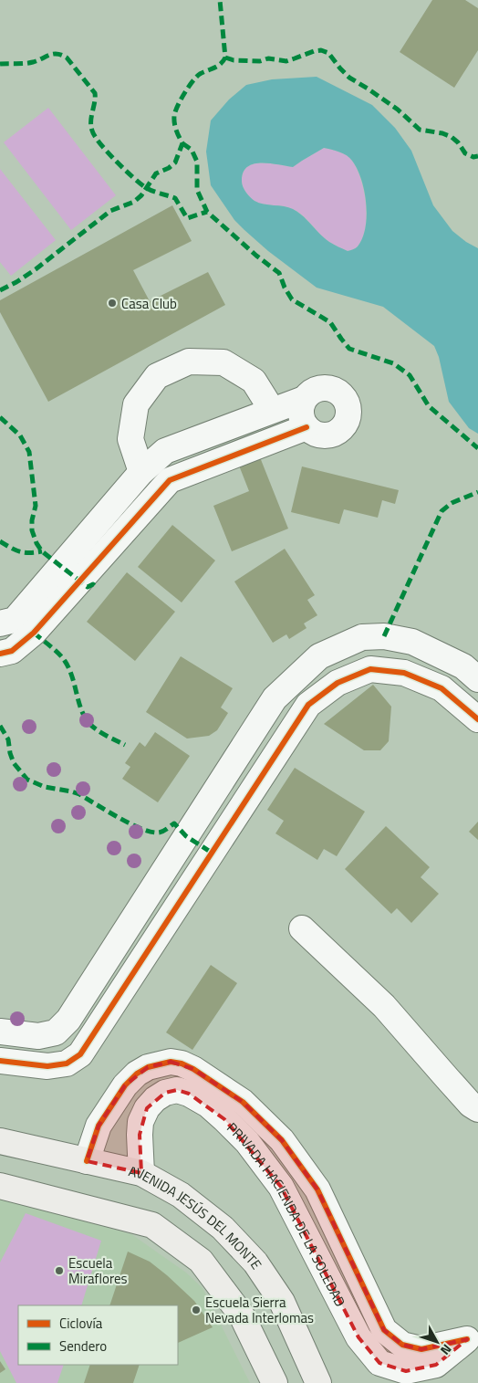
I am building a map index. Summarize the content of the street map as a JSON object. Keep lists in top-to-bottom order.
{
  "streets": {
    "main road": ["AVENIDA JESÚS DEL MONTE"],
    "street": ["PRIVADA HACIENDA DE LA SOLEDAD"]
  },
  "crossings": [
    ["PRIVADA HACIENDA DE LA SOLEDAD", "AVENIDA JESÚS DEL MONTE"]
  ],
  "places": ["Casa Club", "Escuela Miraflores", "Escuela Sierra Nevada Interlomas"],
  "legend": ["Ciclovía", "Sendero"],
  "north": "bottom right"
}
